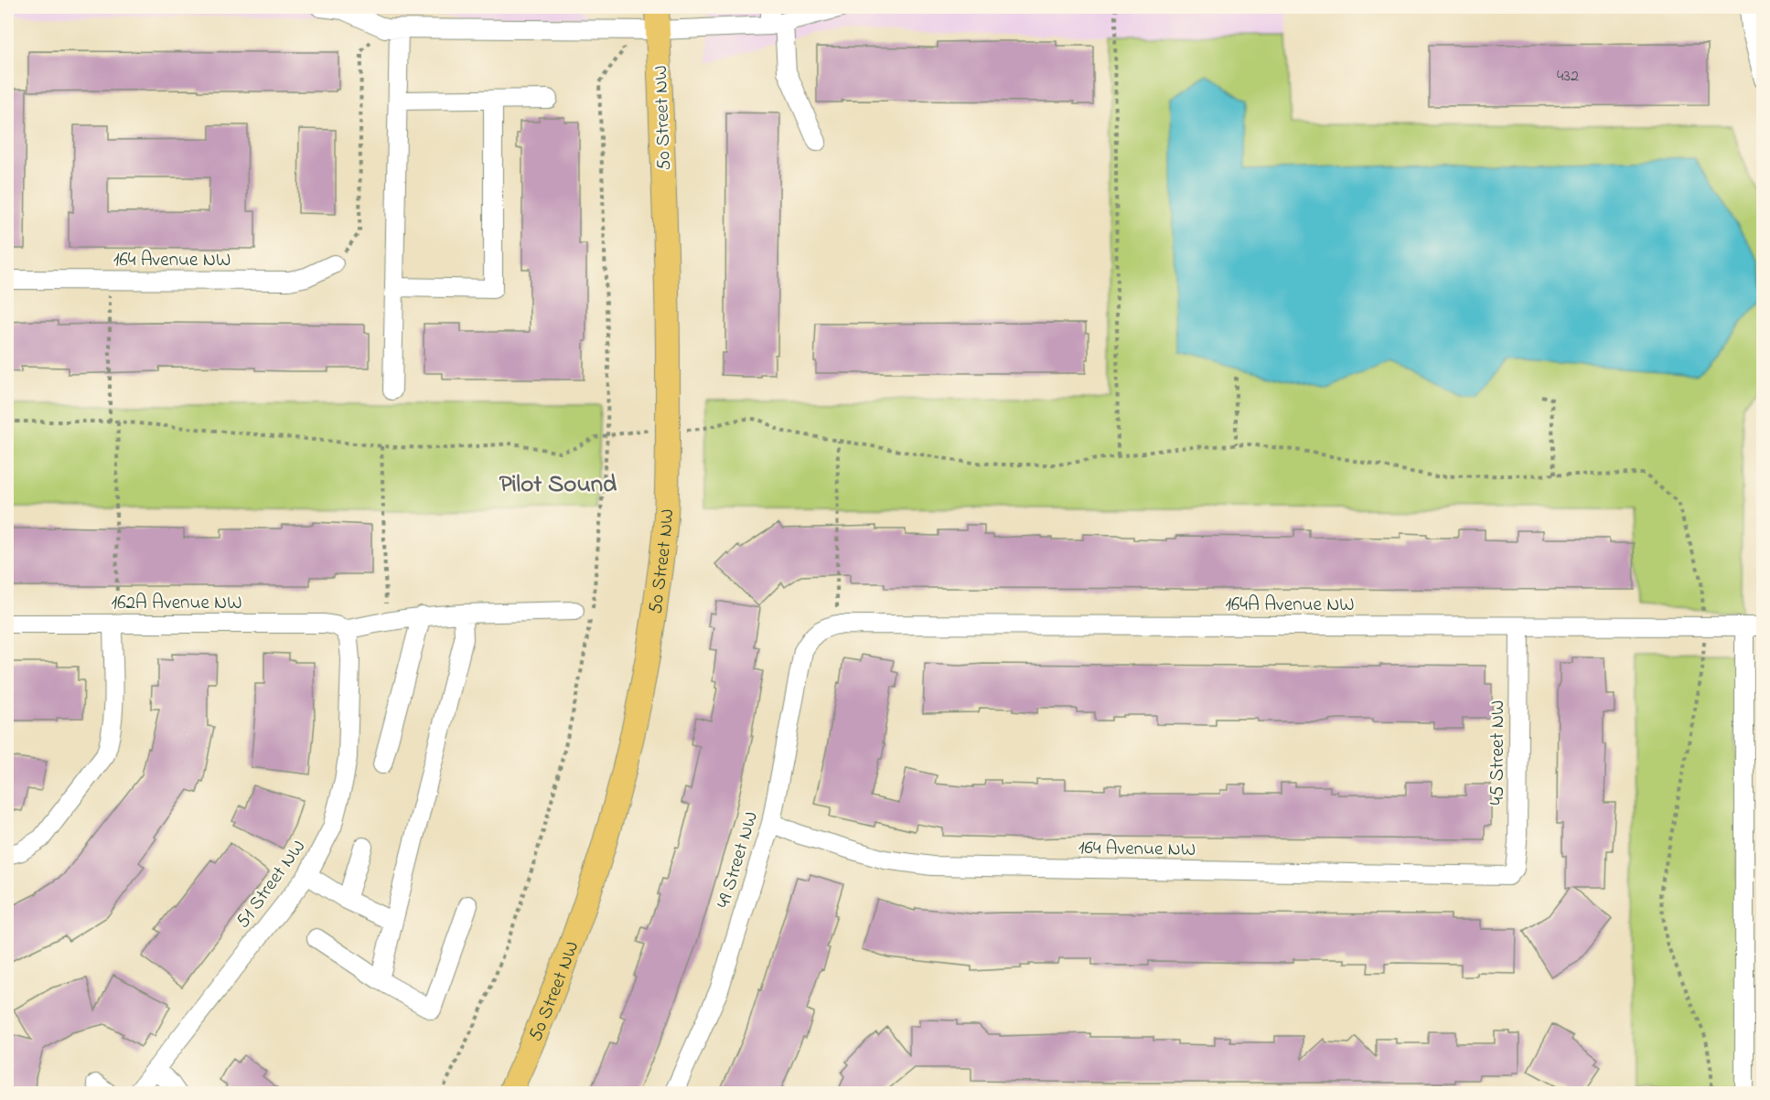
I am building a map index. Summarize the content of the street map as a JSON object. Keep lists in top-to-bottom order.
{
  "streets": {
    "main road": ["50 Street NW"],
    "street": [
      "164 Avenue NW",
      "162A Avenue NW",
      "164A Avenue NW",
      "45 Street NW",
      "49 Street NW",
      "51 Street NW"
    ]
  },
  "crossings": [
    ["164 Avenue NW", "45 Street NW"],
    ["164 Avenue NW", "49 Street NW"],
    ["162A Avenue NW", "51 Street NW"],
    ["164A Avenue NW", "45 Street NW"],
    ["164A Avenue NW", "49 Street NW"]
  ],
  "districts": ["Pilot Sound"],
  "house_numbers": ["432"]
}
